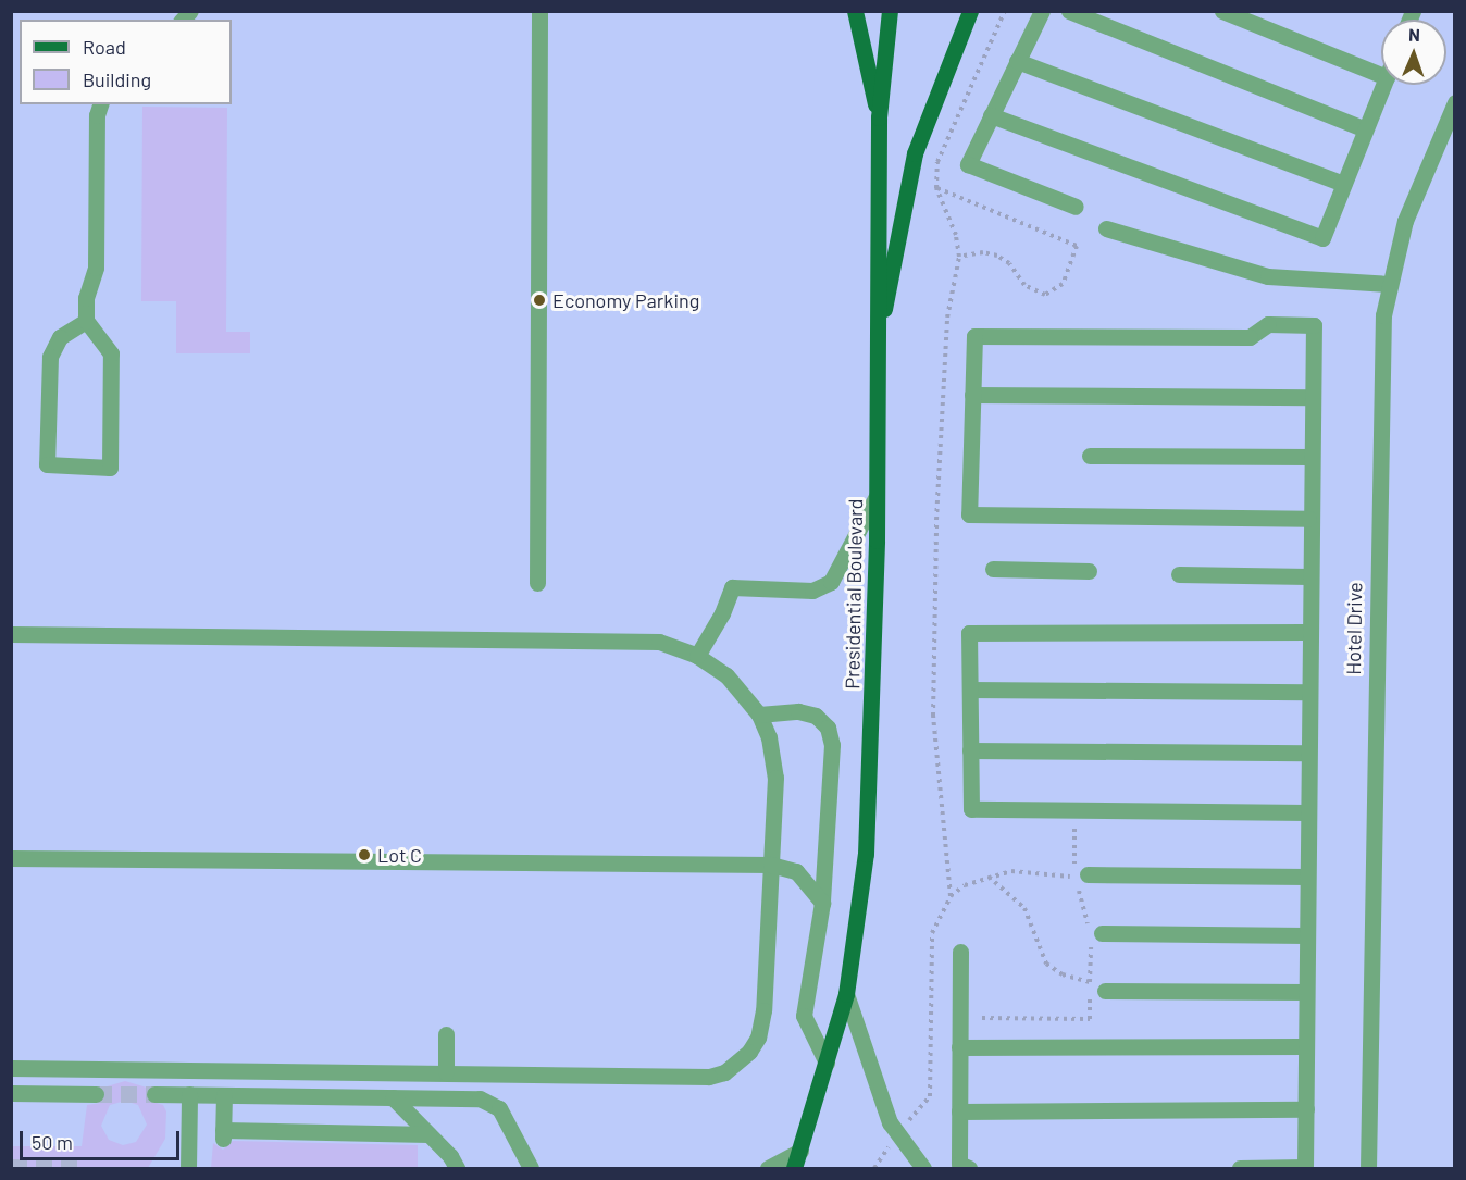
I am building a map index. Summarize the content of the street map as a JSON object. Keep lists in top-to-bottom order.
{
  "streets": {
    "main road": ["Presidential Boulevard"],
    "street": ["Hotel Drive"]
  },
  "places": ["Economy Parking", "Lot C"],
  "legend": ["Road", "Building"],
  "scale_bar": "50 m",
  "north": "top"
}
